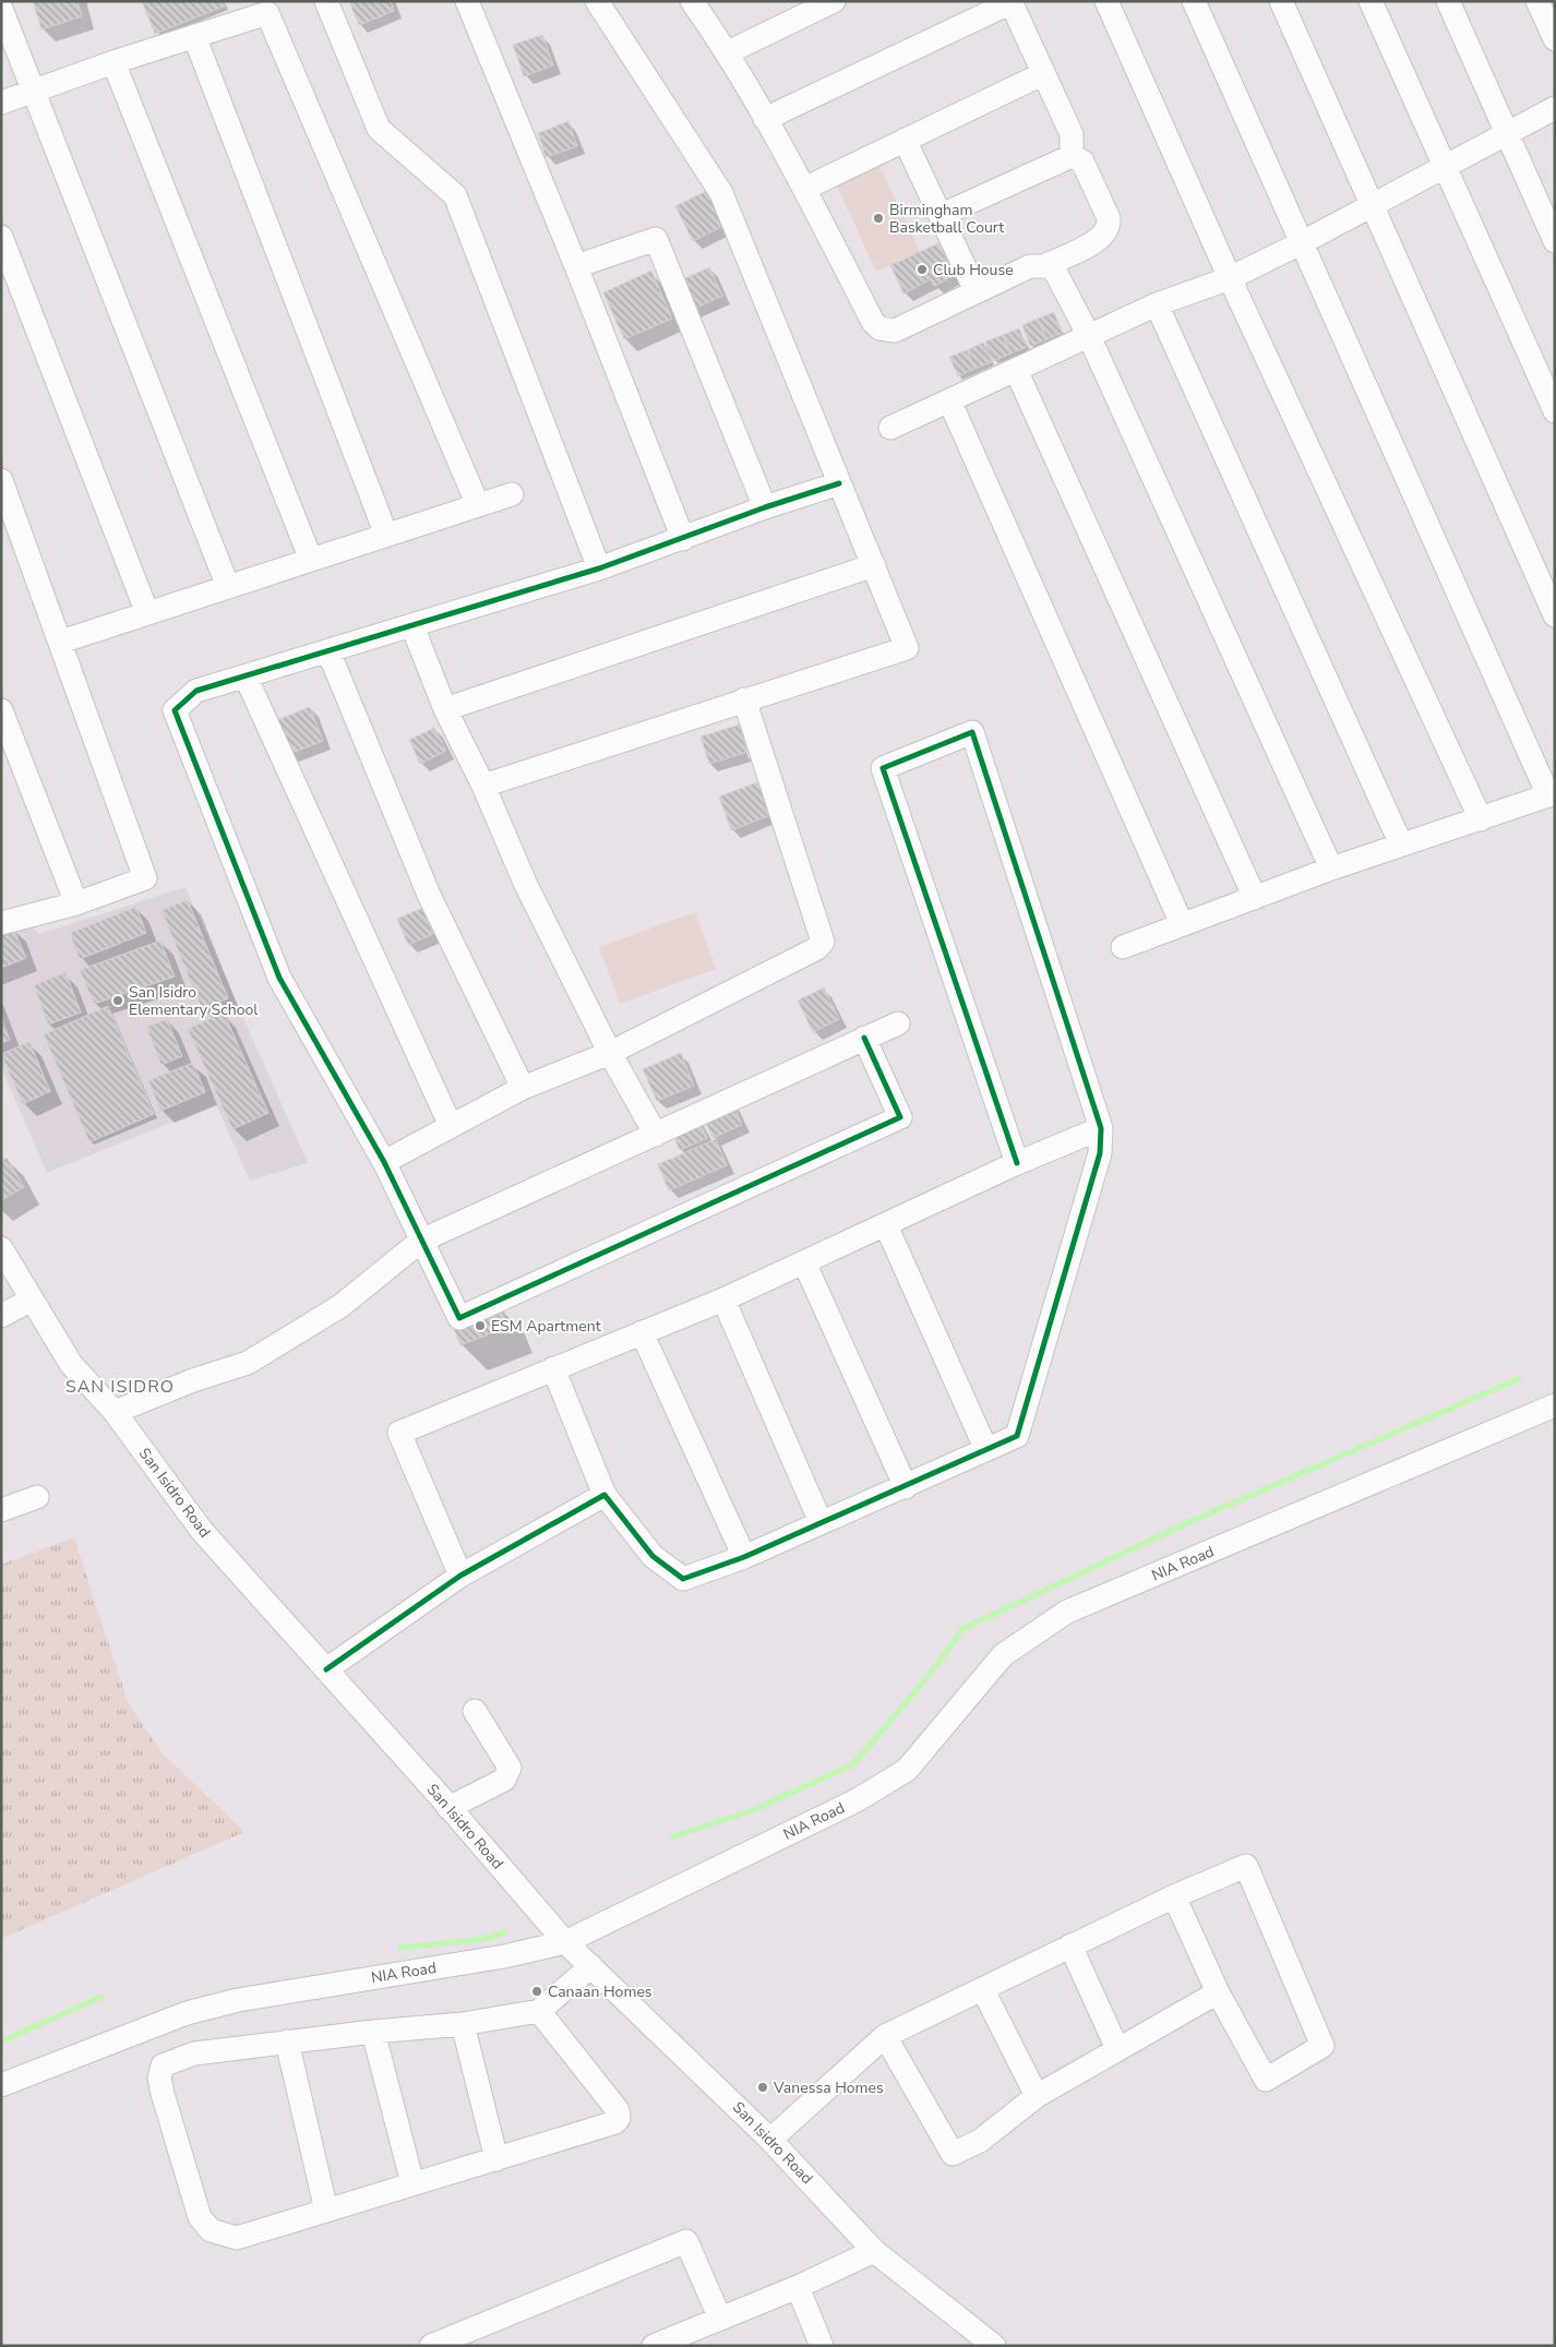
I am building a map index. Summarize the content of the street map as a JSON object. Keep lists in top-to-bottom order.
{
  "streets": {
    "street": ["San Isidro Road", "NIA Road"]
  },
  "crossings": [
    ["San Isidro Road", "NIA Road"]
  ],
  "districts": ["SAN ISIDRO"],
  "places": [
    "Birmingham Basketball Court",
    "Club House",
    "San Isidro Elementary School",
    "ESM Apartment",
    "Canaan Homes",
    "Vanessa Homes"
  ]
}
